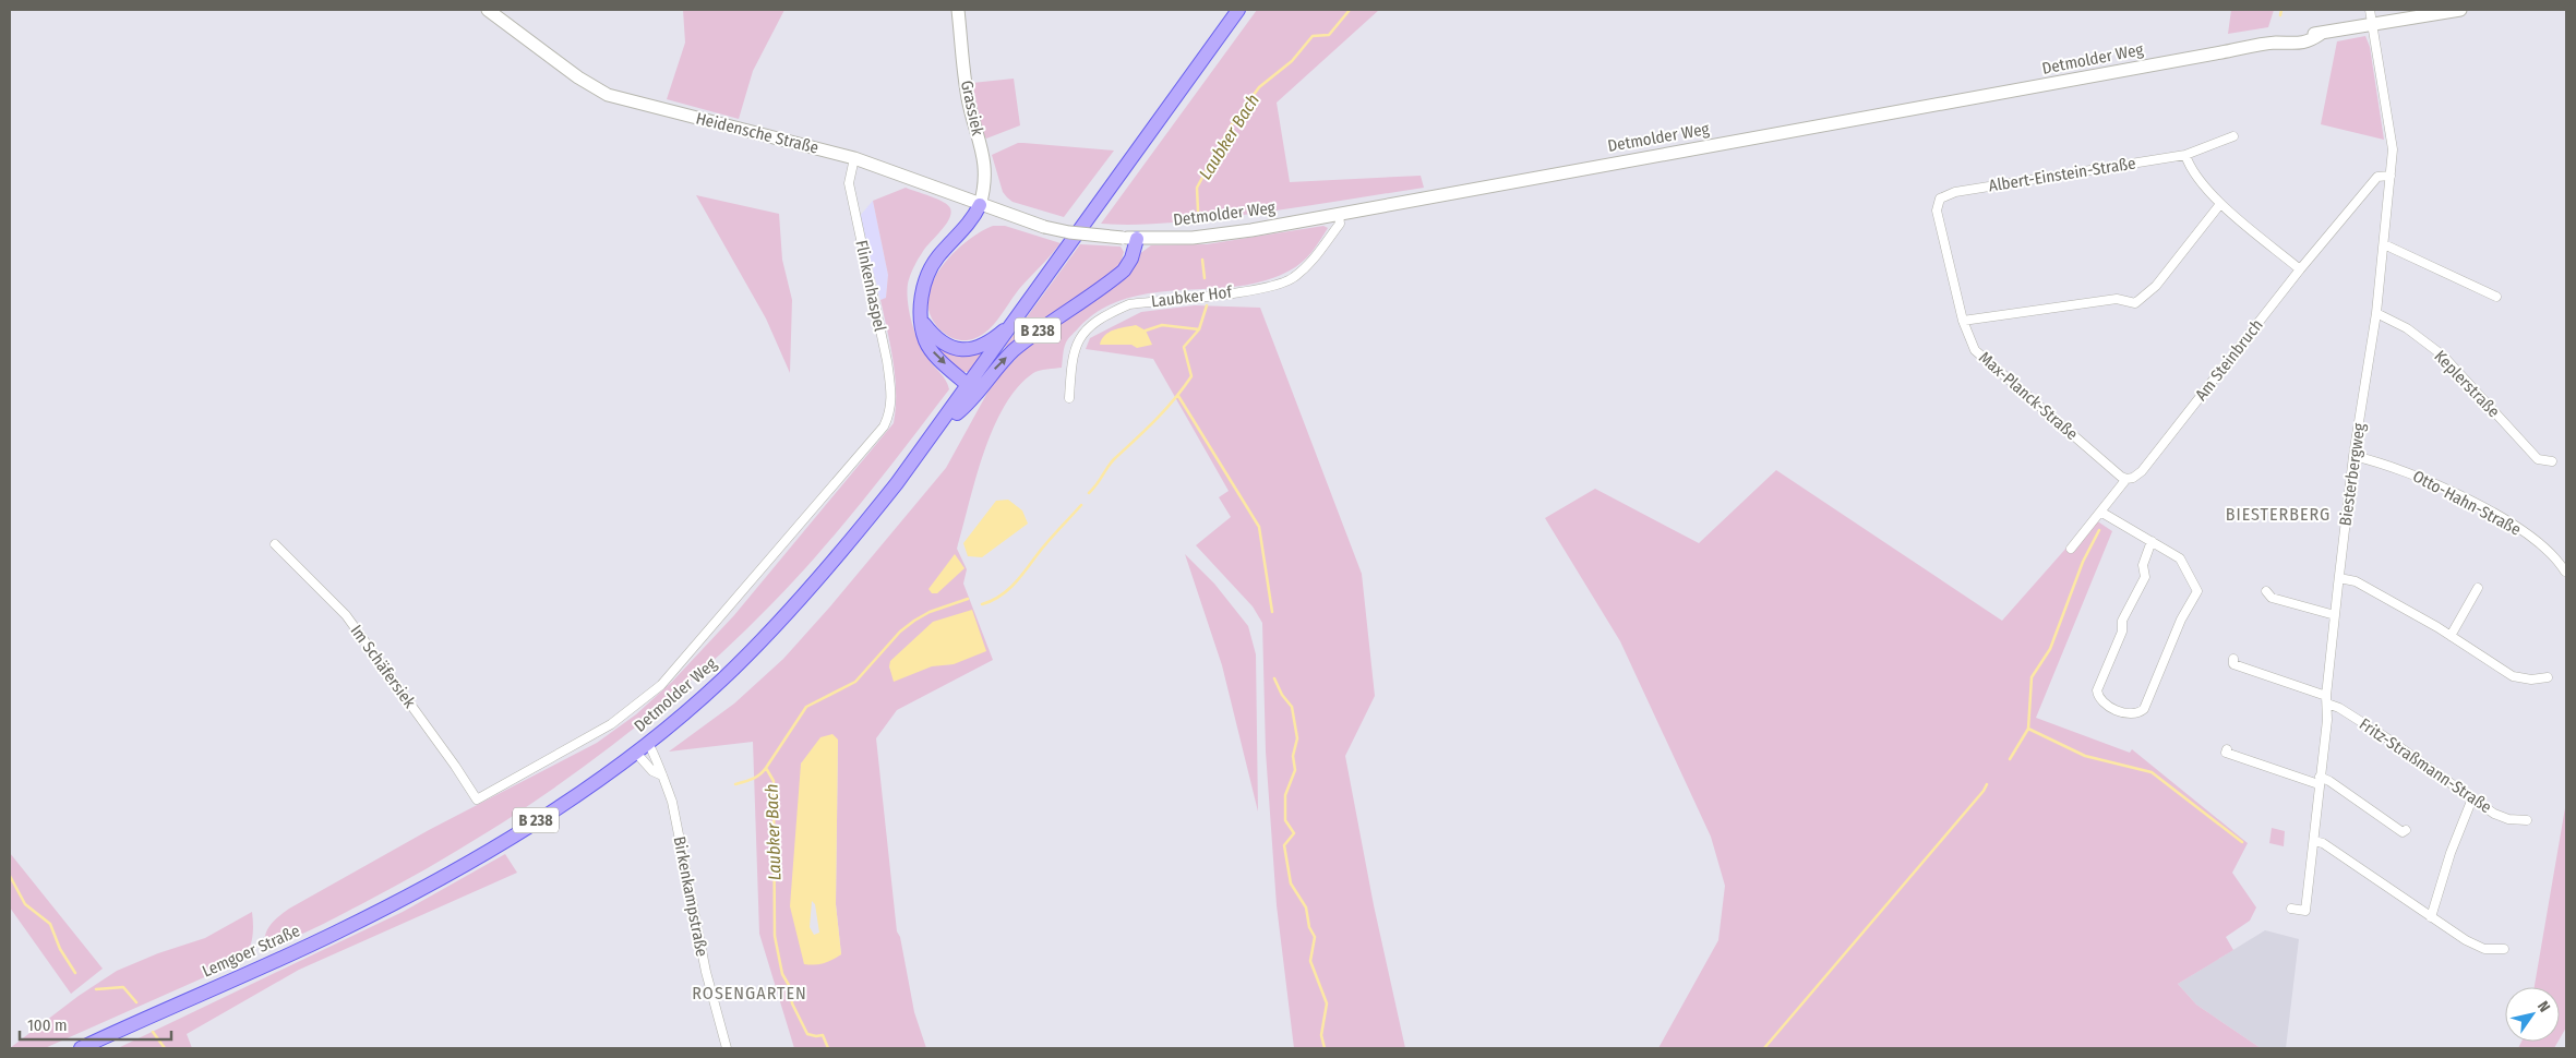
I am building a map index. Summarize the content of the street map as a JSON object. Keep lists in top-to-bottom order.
{
  "streets": {
    "main road": ["Detmolder Weg", "B 238", "Lemgoer Straße"],
    "street": [
      "Grassiek",
      "Heidensche Straße",
      "Albert-Einstein-Straße",
      "Flinkenhaspel",
      "Laubker Hof",
      "Am Steinbruch",
      "Keplerstraße",
      "Max-Planck-Straße",
      "Biesterbergweg",
      "Otto-Hahn-Straße",
      "Im Schäfersiek",
      "Fritz-Straßmann-Straße",
      "Birkenkampstraße"
    ]
  },
  "crossings": [
    ["Detmolder Weg", "Heidensche Straße"],
    ["Detmolder Weg", "Flinkenhaspel"],
    ["Detmolder Weg", "Laubker Hof"],
    ["Detmolder Weg", "B 238"],
    ["Detmolder Weg", "Biesterbergweg"],
    ["Detmolder Weg", "Im Schäfersiek"],
    ["Detmolder Weg", "Birkenkampstraße"],
    ["Detmolder Weg", "Lemgoer Straße"],
    ["Grassiek", "Heidensche Straße"],
    ["Heidensche Straße", "Flinkenhaspel"],
    ["Albert-Einstein-Straße", "Max-Planck-Straße"],
    ["Am Steinbruch", "Max-Planck-Straße"],
    ["Am Steinbruch", "Biesterbergweg"],
    ["Keplerstraße", "Biesterbergweg"],
    ["Biesterbergweg", "Otto-Hahn-Straße"],
    ["Biesterbergweg", "Fritz-Straßmann-Straße"]
  ],
  "districts": ["BIESTERBERG", "ROSENGARTEN"],
  "water": ["Laubker Bach"],
  "scale_bar": "100 m",
  "north": "top right"
}
